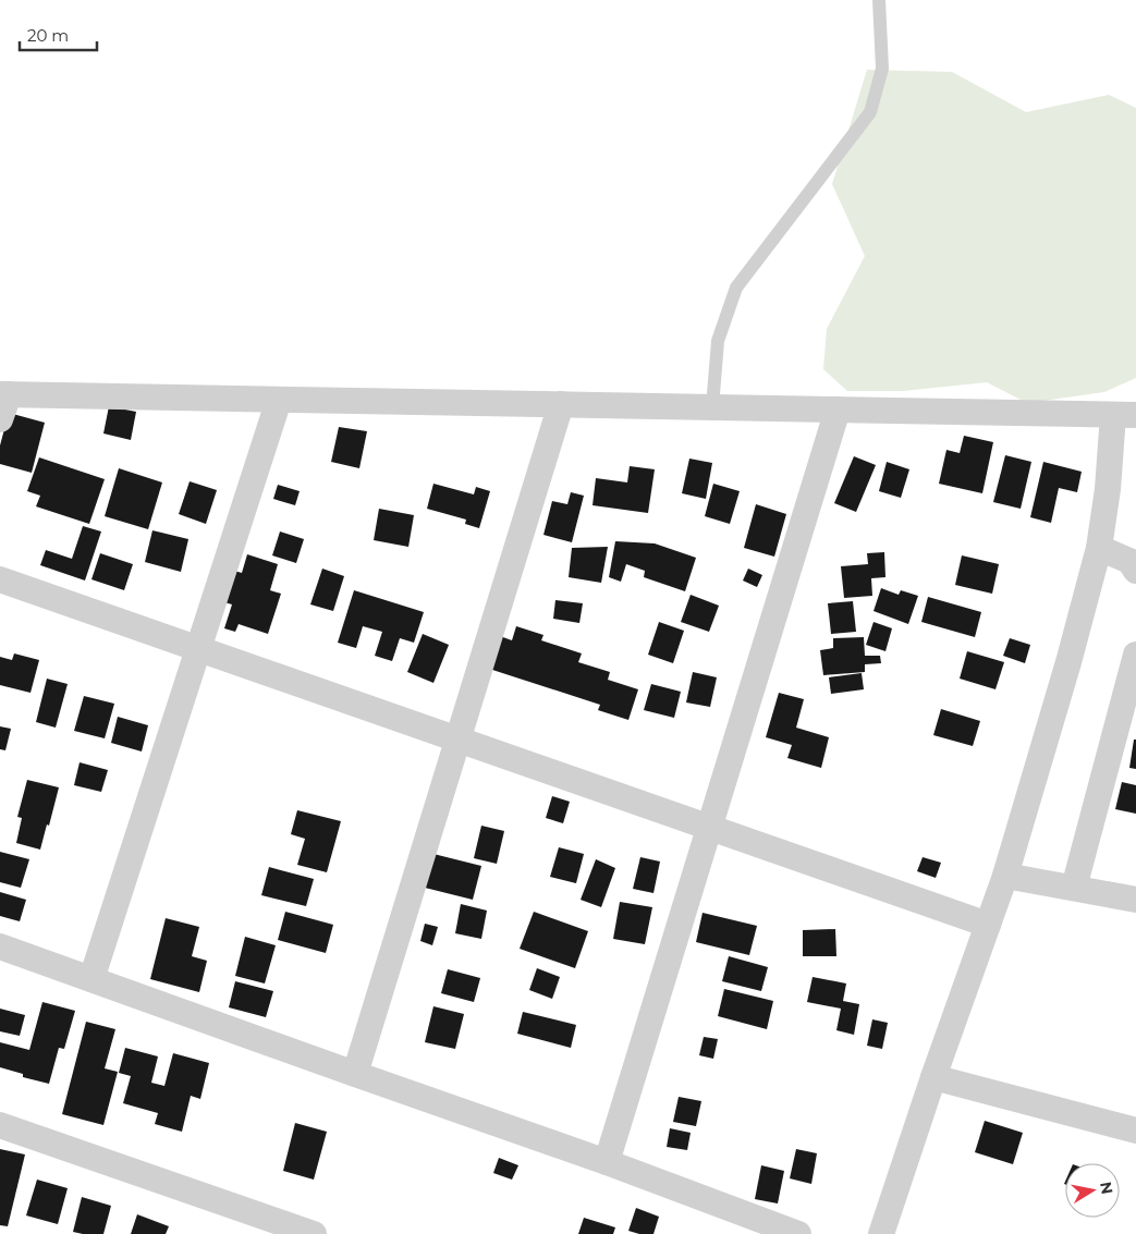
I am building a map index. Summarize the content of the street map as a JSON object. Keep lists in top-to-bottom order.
{
  "scale_bar": "20 m",
  "north": "right"
}
